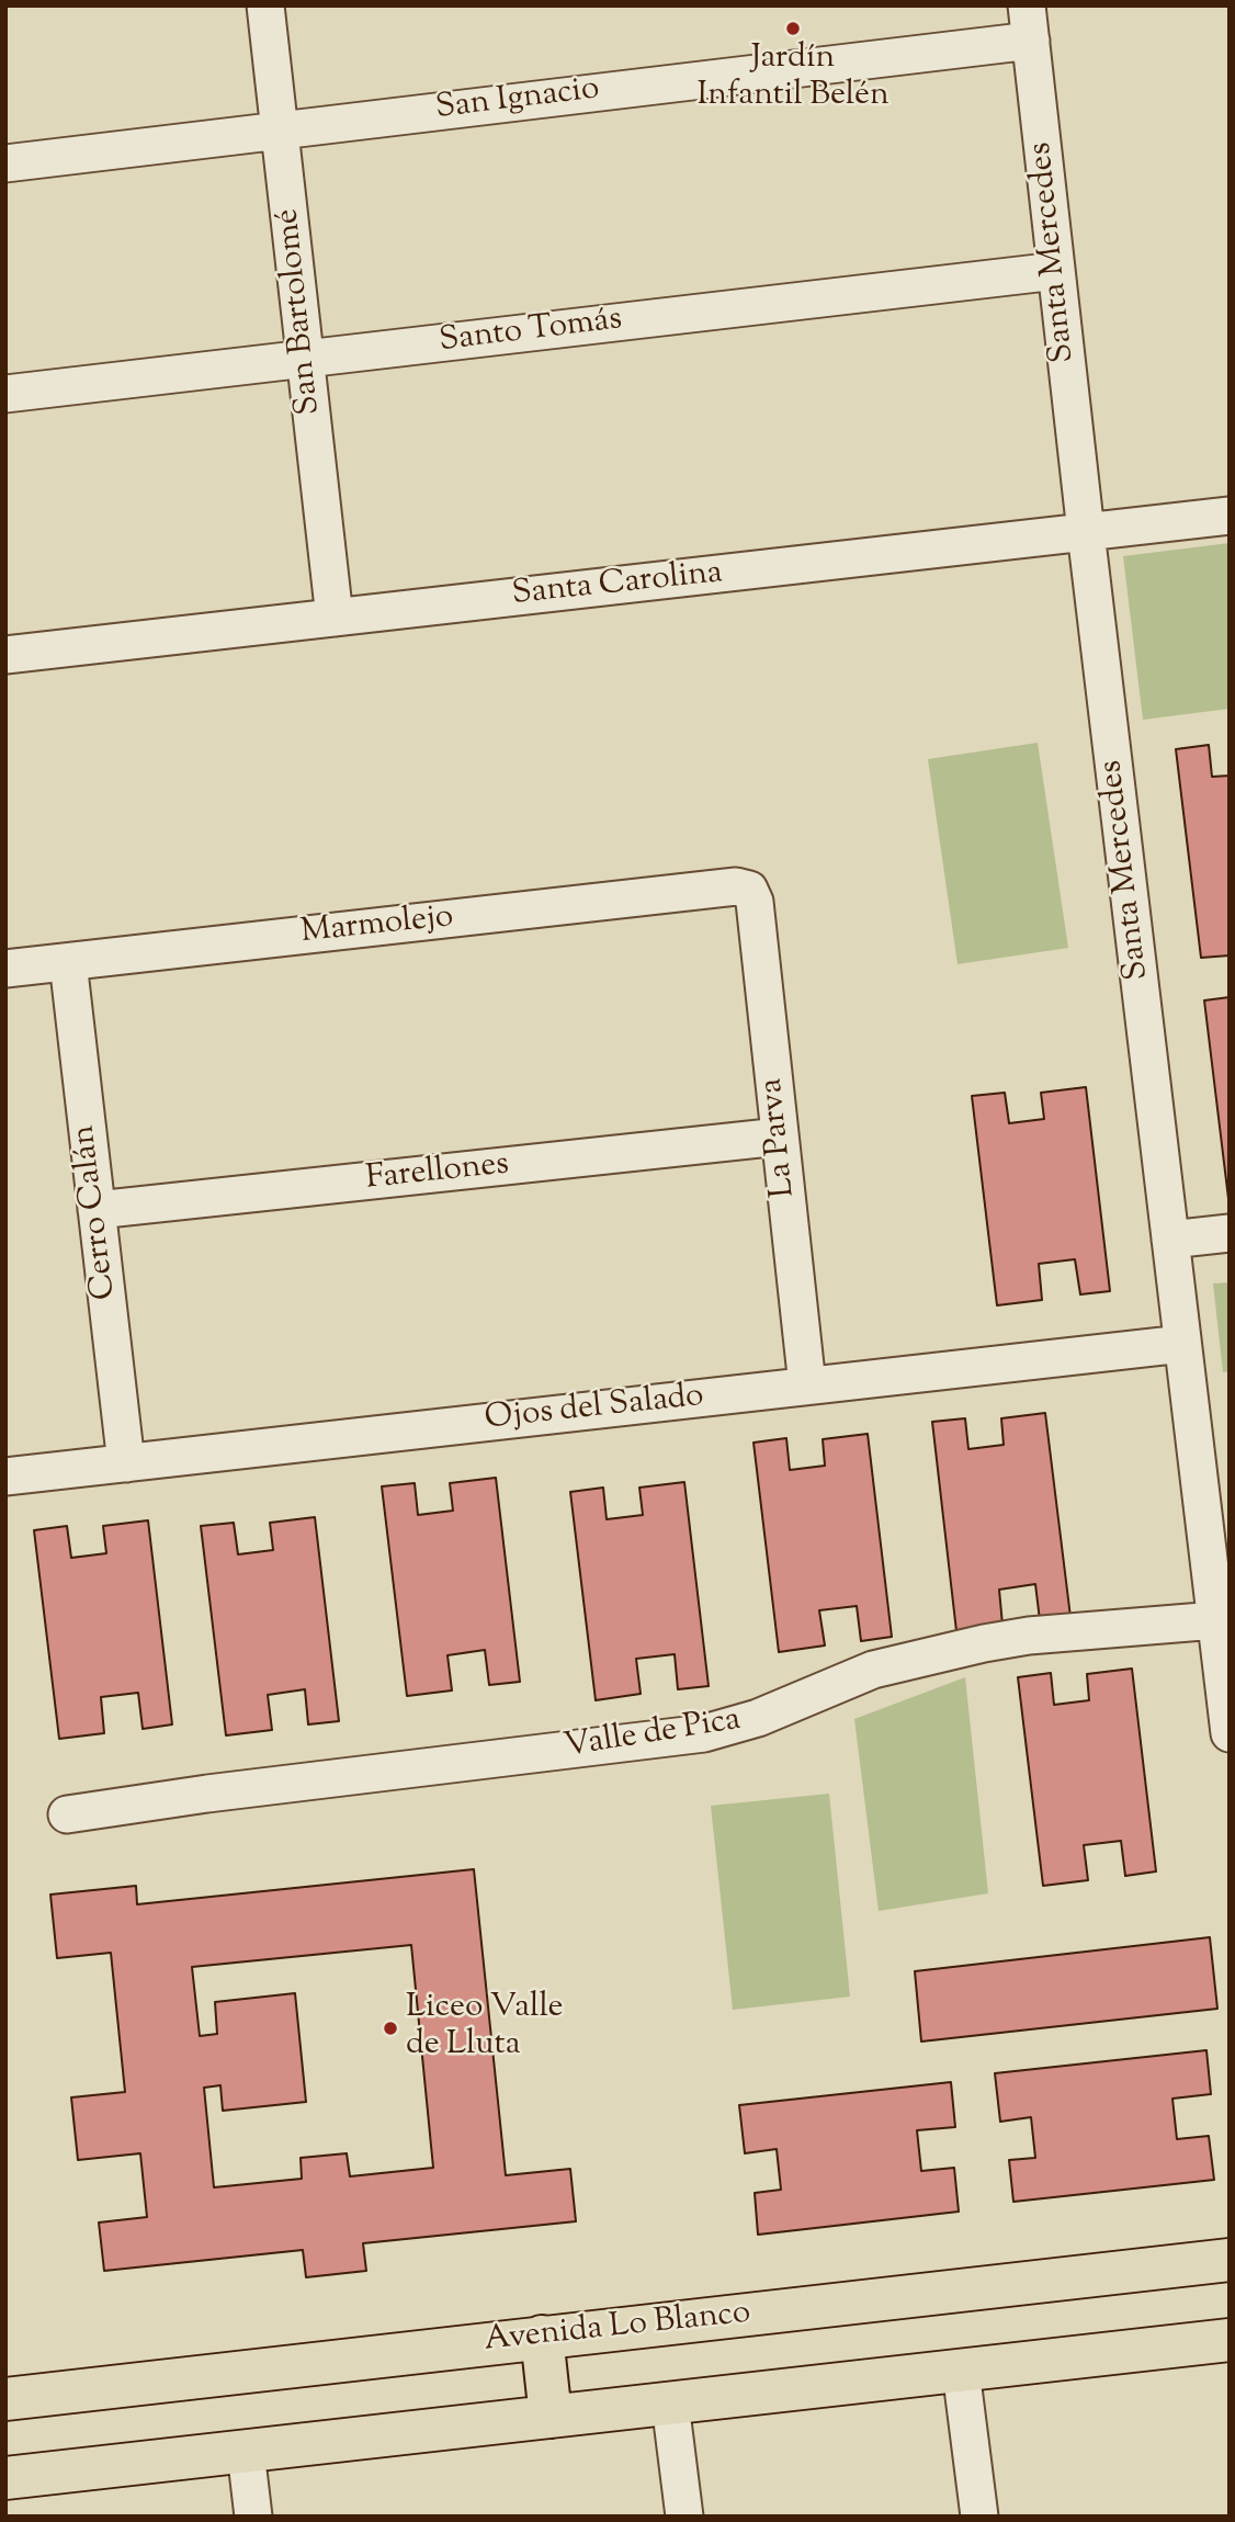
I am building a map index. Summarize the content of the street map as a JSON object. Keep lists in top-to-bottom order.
{
  "streets": {
    "main road": ["Avenida Lo Blanco"],
    "street": [
      "San Ignacio",
      "Santa Mercedes",
      "San Bartolomé",
      "Santo Tomás",
      "Santa Carolina",
      "Marmolejo",
      "La Parva",
      "Farellones",
      "Cerro Calán",
      "Ojos del Salado",
      "Valle de Pica"
    ]
  },
  "crossings": [
    ["San Ignacio", "Santa Mercedes"],
    ["San Ignacio", "San Bartolomé"],
    ["Santa Mercedes", "Santo Tomás"],
    ["Santa Mercedes", "Santa Carolina"],
    ["Santa Mercedes", "Ojos del Salado"],
    ["Santa Mercedes", "Valle de Pica"],
    ["San Bartolomé", "Santo Tomás"],
    ["San Bartolomé", "Santa Carolina"],
    ["Marmolejo", "La Parva"],
    ["Marmolejo", "Cerro Calán"],
    ["La Parva", "Farellones"],
    ["La Parva", "Ojos del Salado"],
    ["Farellones", "Cerro Calán"],
    ["Cerro Calán", "Ojos del Salado"]
  ],
  "places": ["Jardín Infantil Belén", "Liceo Valle de Lluta"]
}
